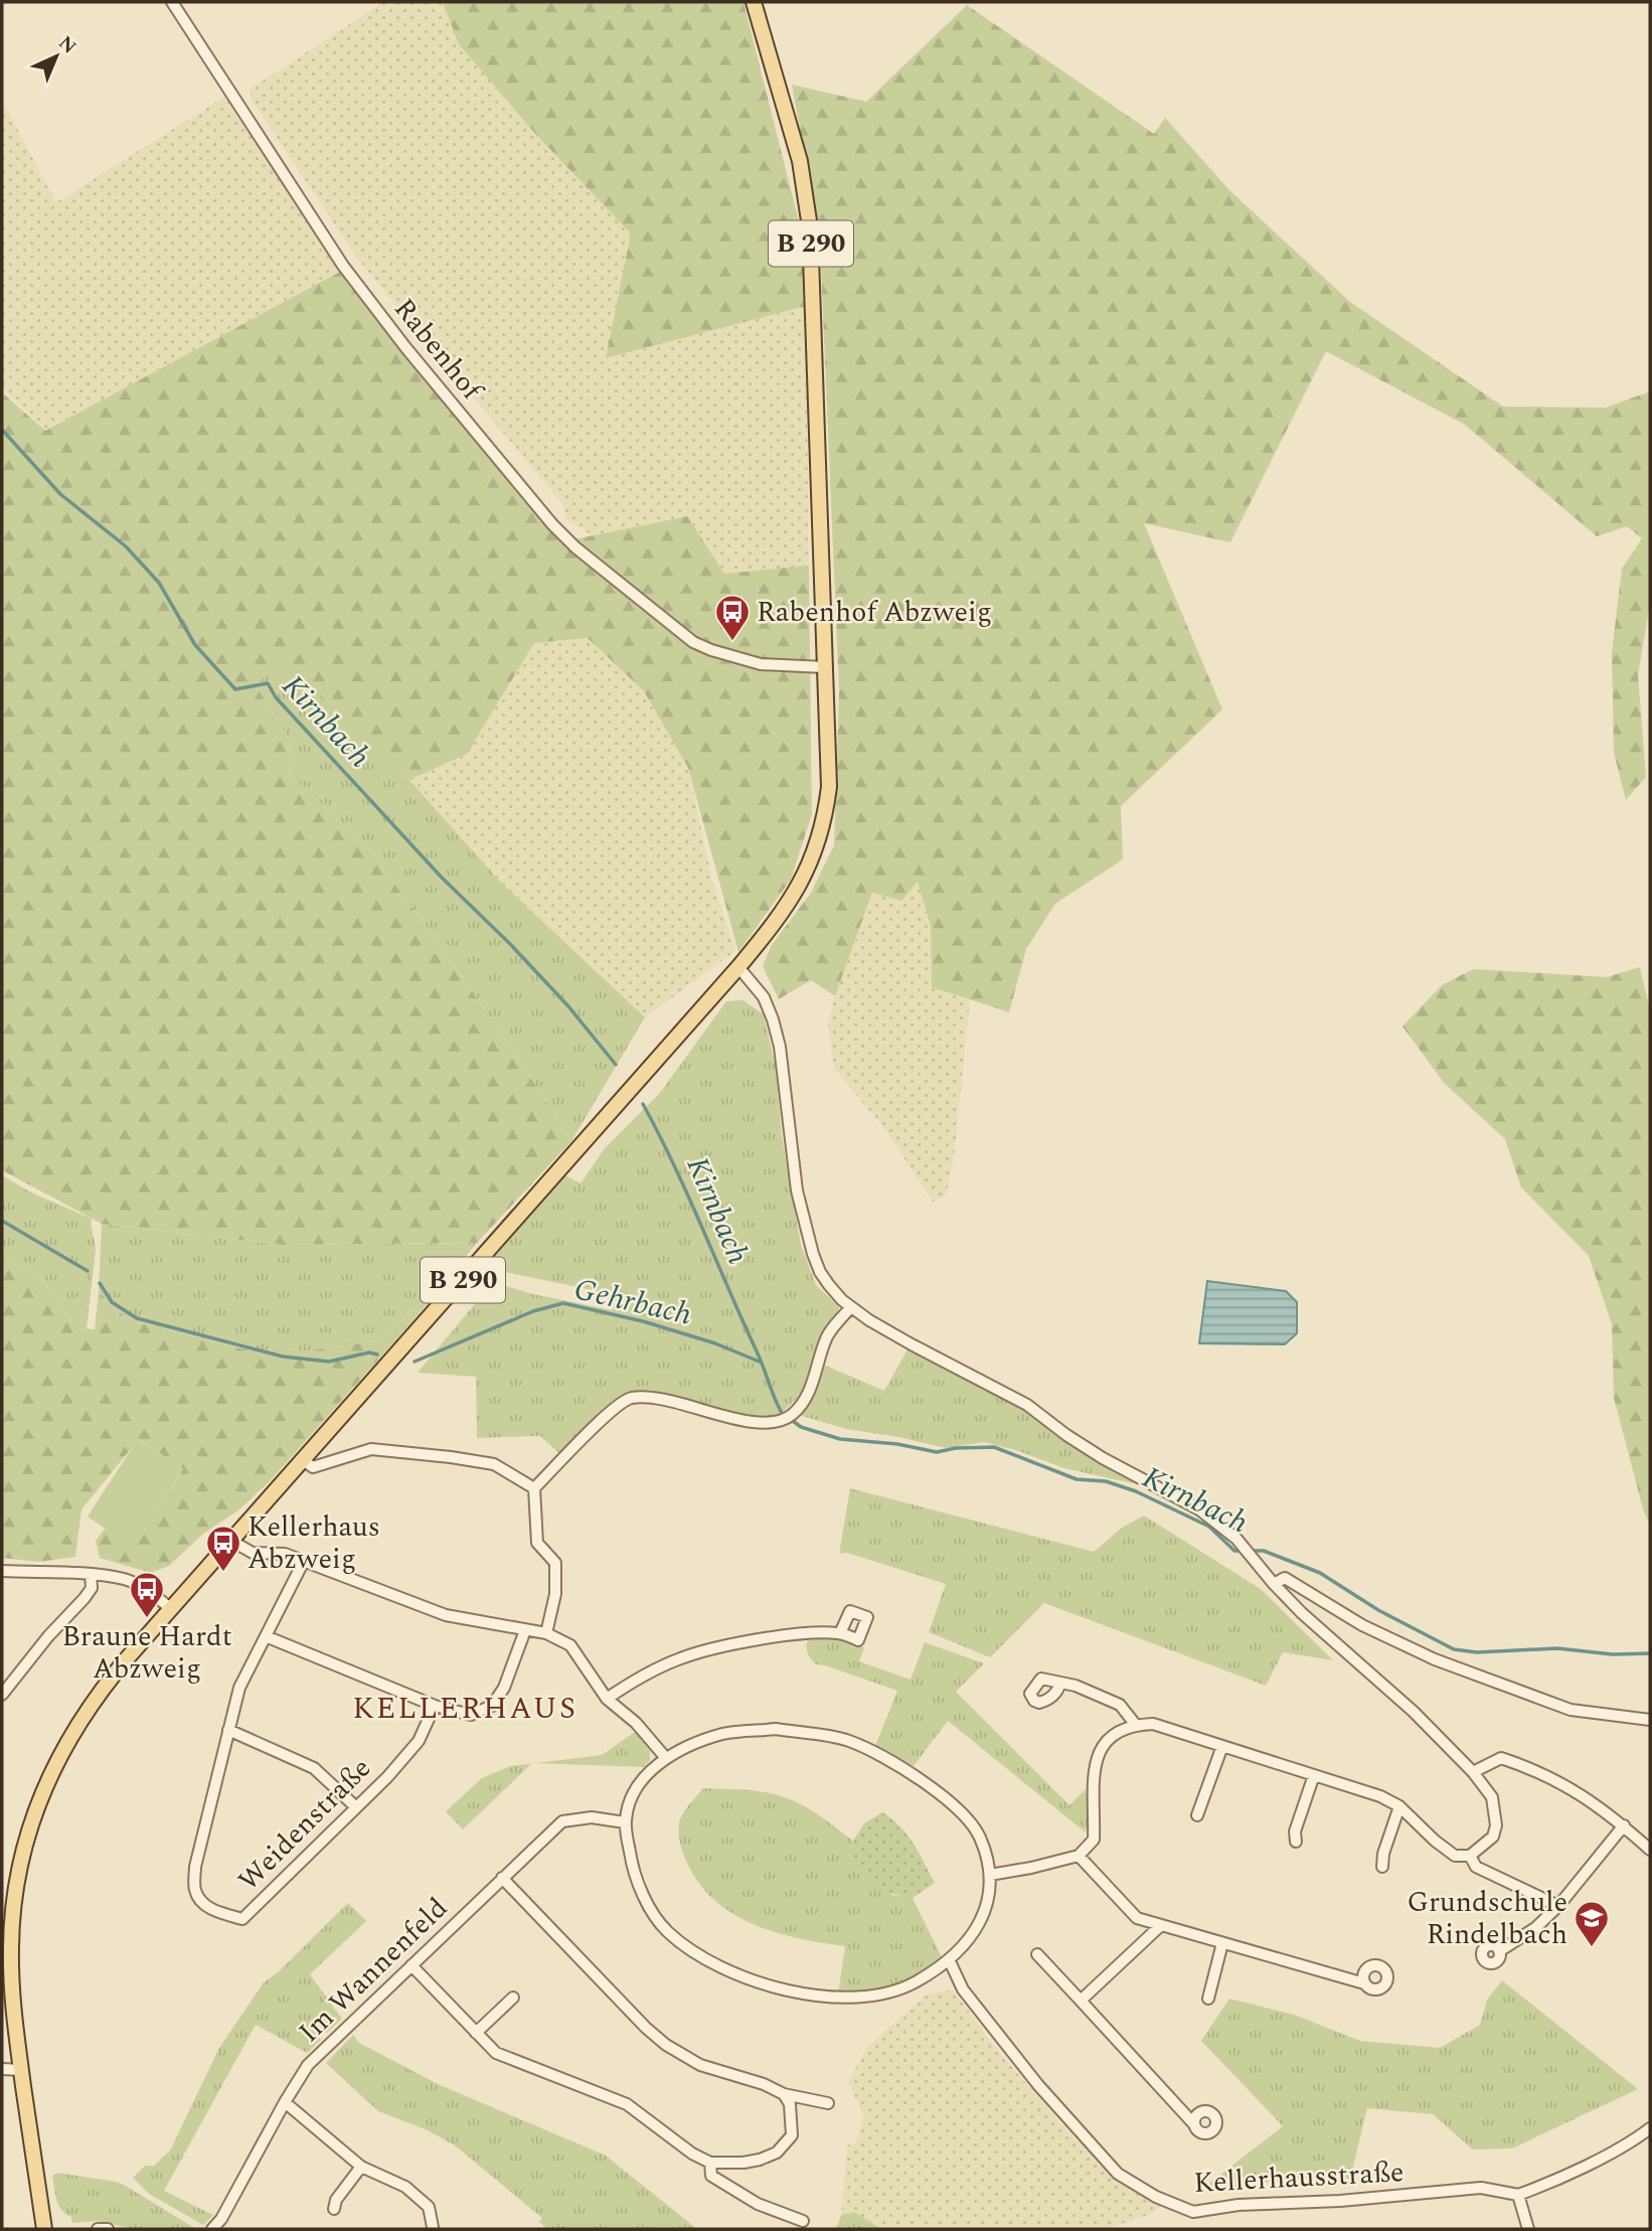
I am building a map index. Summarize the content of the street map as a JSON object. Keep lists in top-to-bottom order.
{
  "streets": {
    "main road": ["B 290"],
    "street": [
      "Rabenhof",
      "Weidenstraße",
      "Im Wannenfeld",
      "Kellerhausstraße"
    ]
  },
  "crossings": [
    ["B 290", "Rabenhof"]
  ],
  "districts": ["KELLERHAUS"],
  "water": ["Kirnbach", "Gehrbach"],
  "places": {
    "bus stop": ["Rabenhof Abzweig", "Kellerhaus Abzweig", "Braune Hardt Abzweig"],
    "school or university": ["Grundschule Rindelbach"]
  },
  "north": "top right"
}
